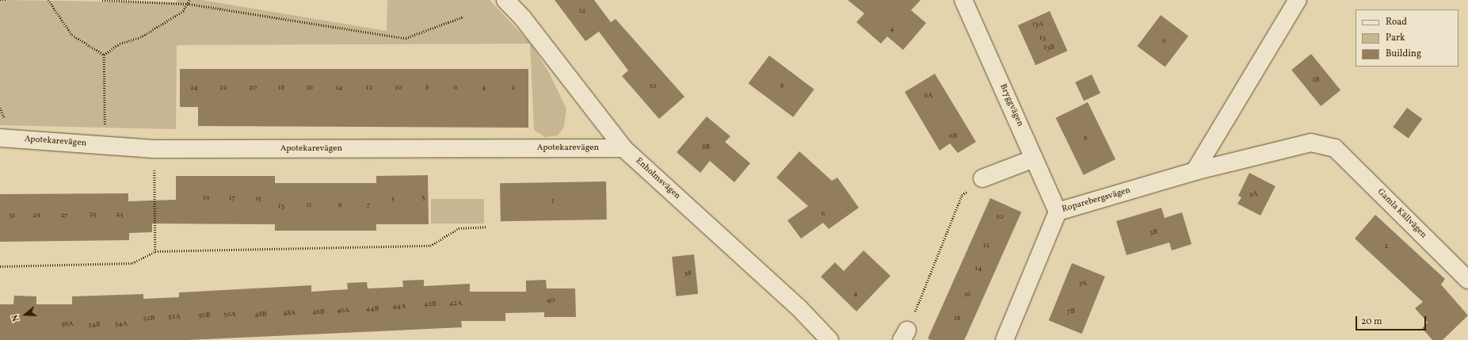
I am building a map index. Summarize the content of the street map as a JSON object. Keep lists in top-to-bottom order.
{
  "streets": {
    "street": [
      "Bryggvägen",
      "Apotekarevägen",
      "Enholmsvägen",
      "Roparebergsvägen",
      "Gamla Källvägen"
    ]
  },
  "crossings": [
    ["Bryggvägen", "Roparebergsvägen"],
    ["Apotekarevägen", "Enholmsvägen"],
    ["Roparebergsvägen", "Gamla Källvägen"]
  ],
  "house_numbers": [
    "12",
    "13A",
    "4",
    "13",
    "6",
    "13B",
    "1B",
    "10",
    "8",
    "24",
    "22",
    "20",
    "18",
    "16",
    "14",
    "12",
    "10",
    "8",
    "6",
    "4",
    "2",
    "6A",
    "6B",
    "8",
    "8B",
    "3A",
    "3",
    "19",
    "17",
    "15",
    "5",
    "1",
    "11",
    "9",
    "7",
    "13",
    "6",
    "25",
    "23",
    "31",
    "29",
    "27",
    "10",
    "3B",
    "12",
    "2",
    "14",
    "38",
    "7A",
    "4",
    "16",
    "40",
    "42A",
    "42B",
    "44A",
    "44B",
    "46A",
    "7B",
    "46B",
    "48A",
    "50A",
    "48B",
    "50B",
    "52A",
    "52B",
    "18",
    "56A",
    "54A",
    "54B"
  ],
  "legend": ["Road", "Park", "Building"],
  "scale_bar": "20 m",
  "north": "left"
}
